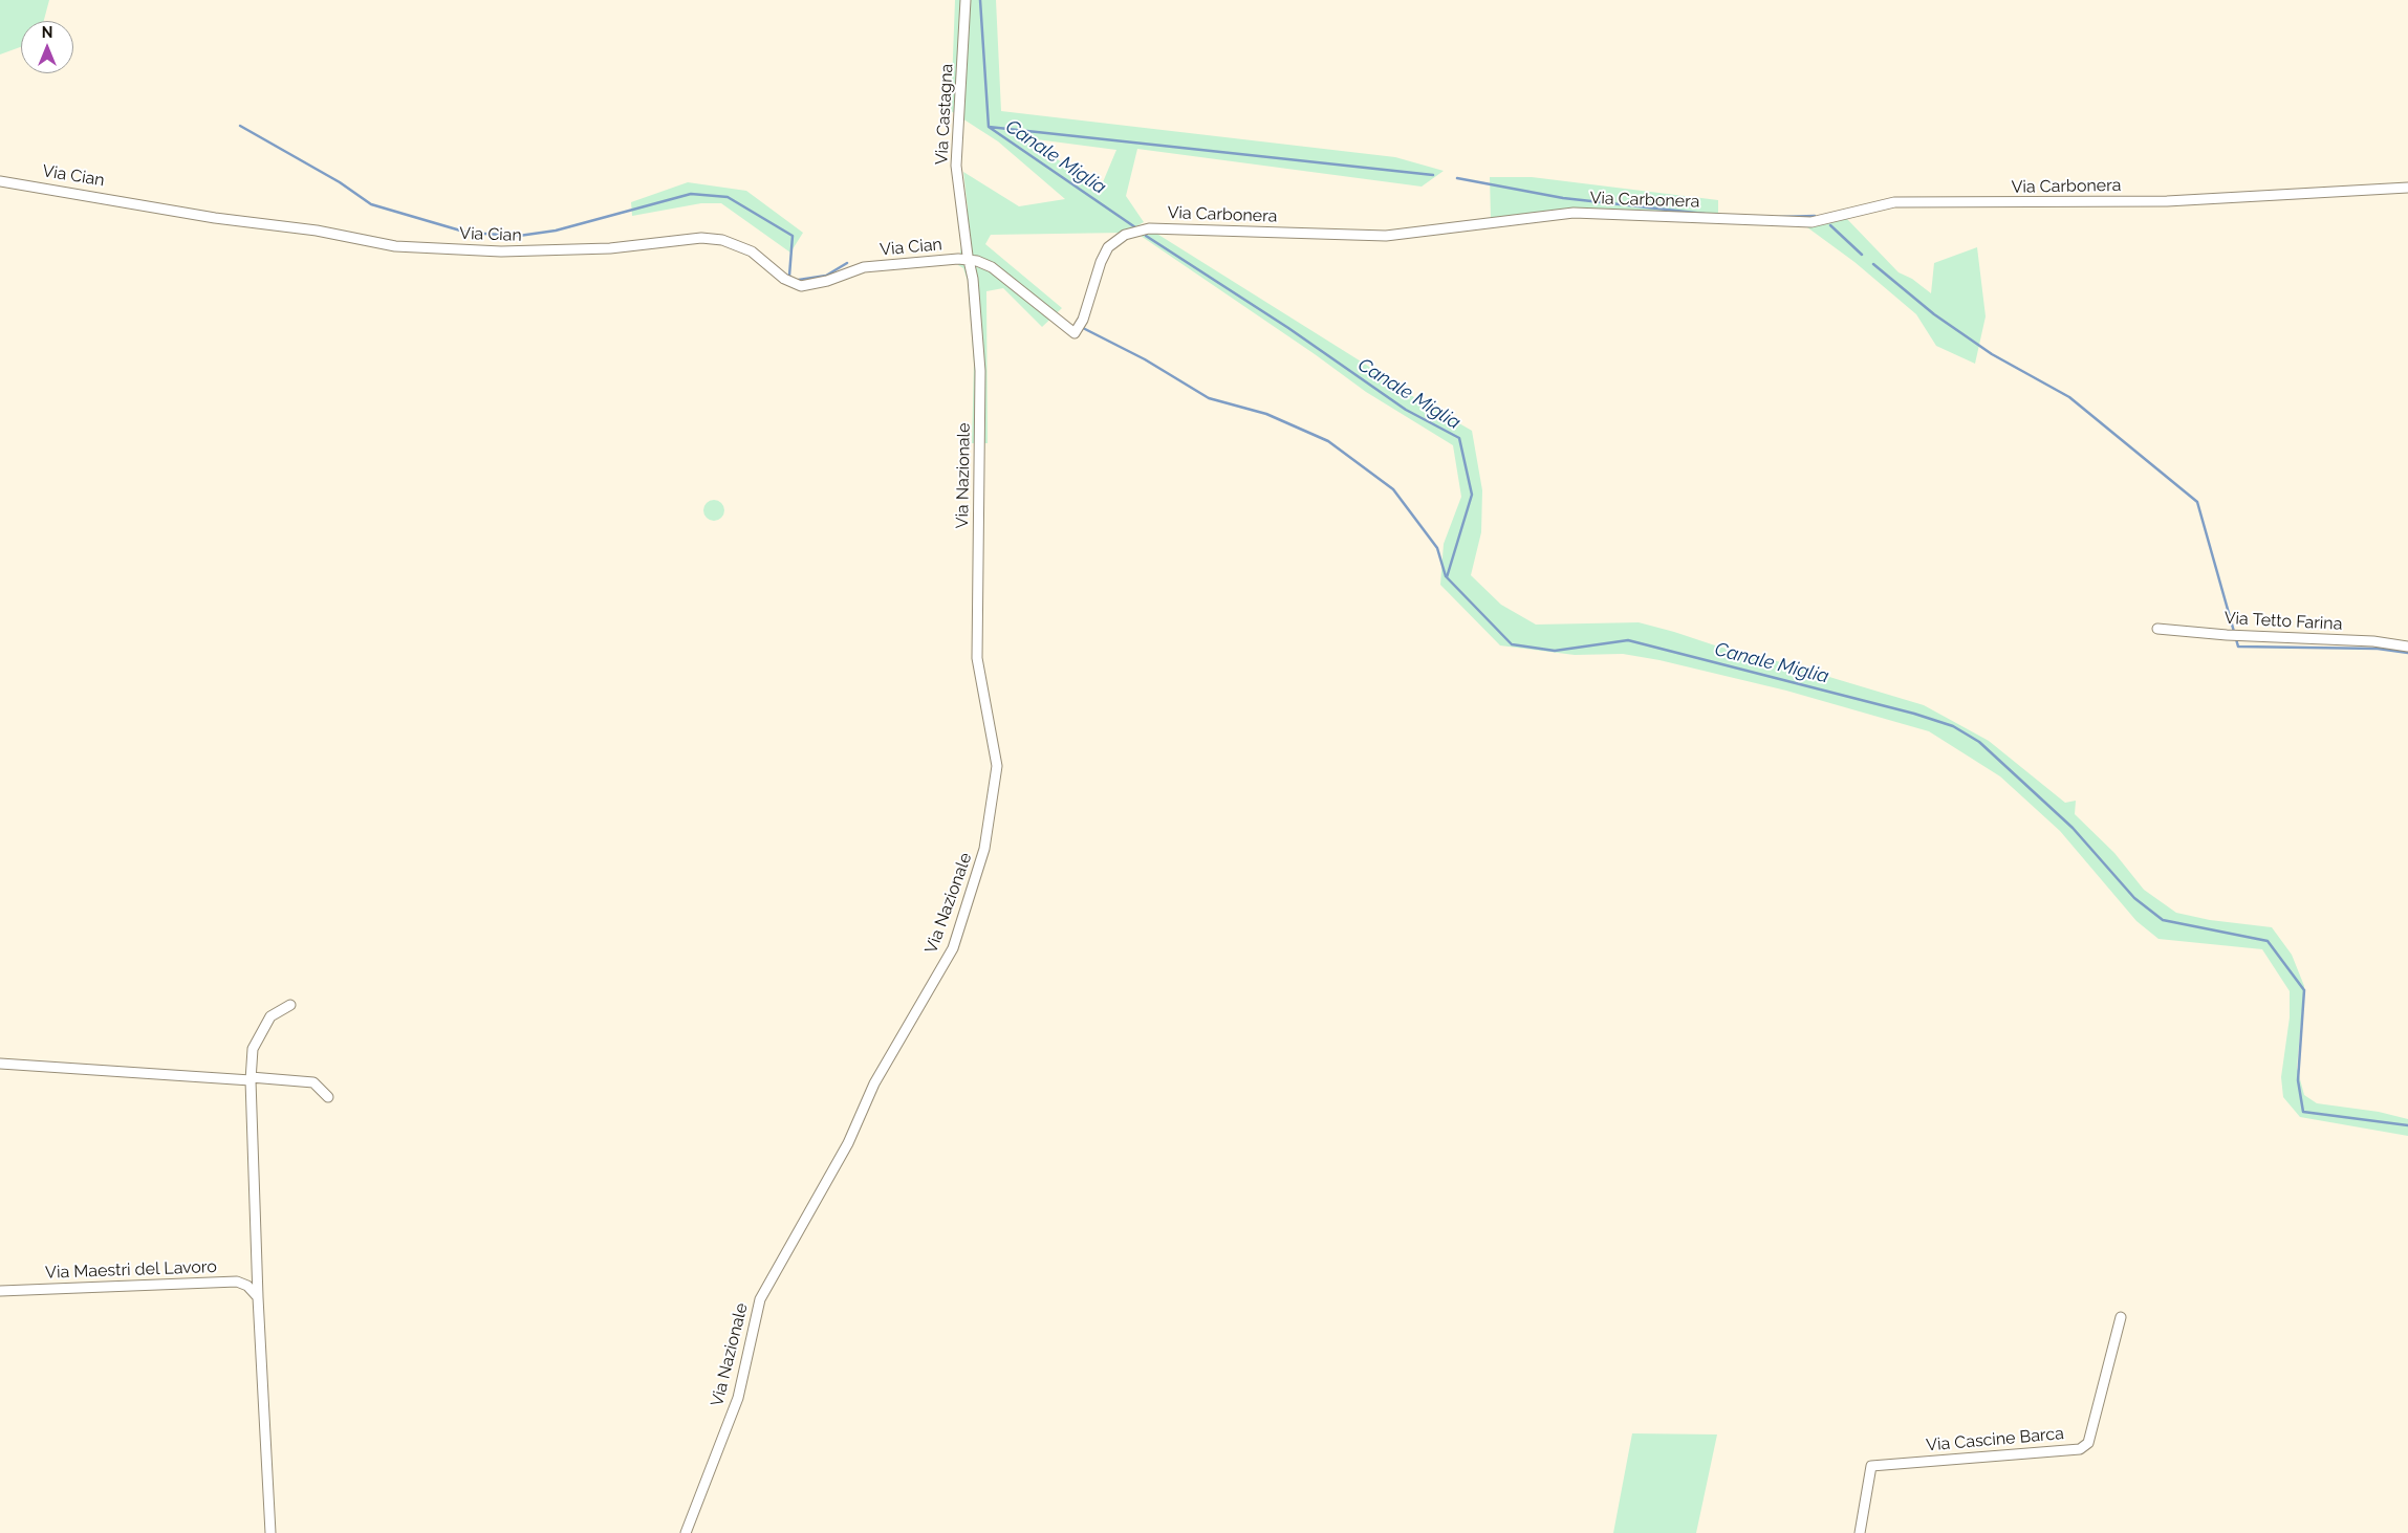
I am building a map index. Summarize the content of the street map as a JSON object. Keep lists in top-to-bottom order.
{
  "streets": {
    "street": [
      "Via Castagna",
      "Via Cian",
      "Via Carbonera",
      "Via Nazionale",
      "Via Tetto Farina",
      "Via Maestri del Lavoro",
      "Via Cascine Barca"
    ]
  },
  "crossings": [
    ["Via Castagna", "Via Cian"],
    ["Via Castagna", "Via Carbonera"],
    ["Via Castagna", "Via Nazionale"],
    ["Via Cian", "Via Carbonera"],
    ["Via Cian", "Via Nazionale"],
    ["Via Carbonera", "Via Nazionale"]
  ],
  "water": ["Canale Miglia"],
  "north": "top"
}
